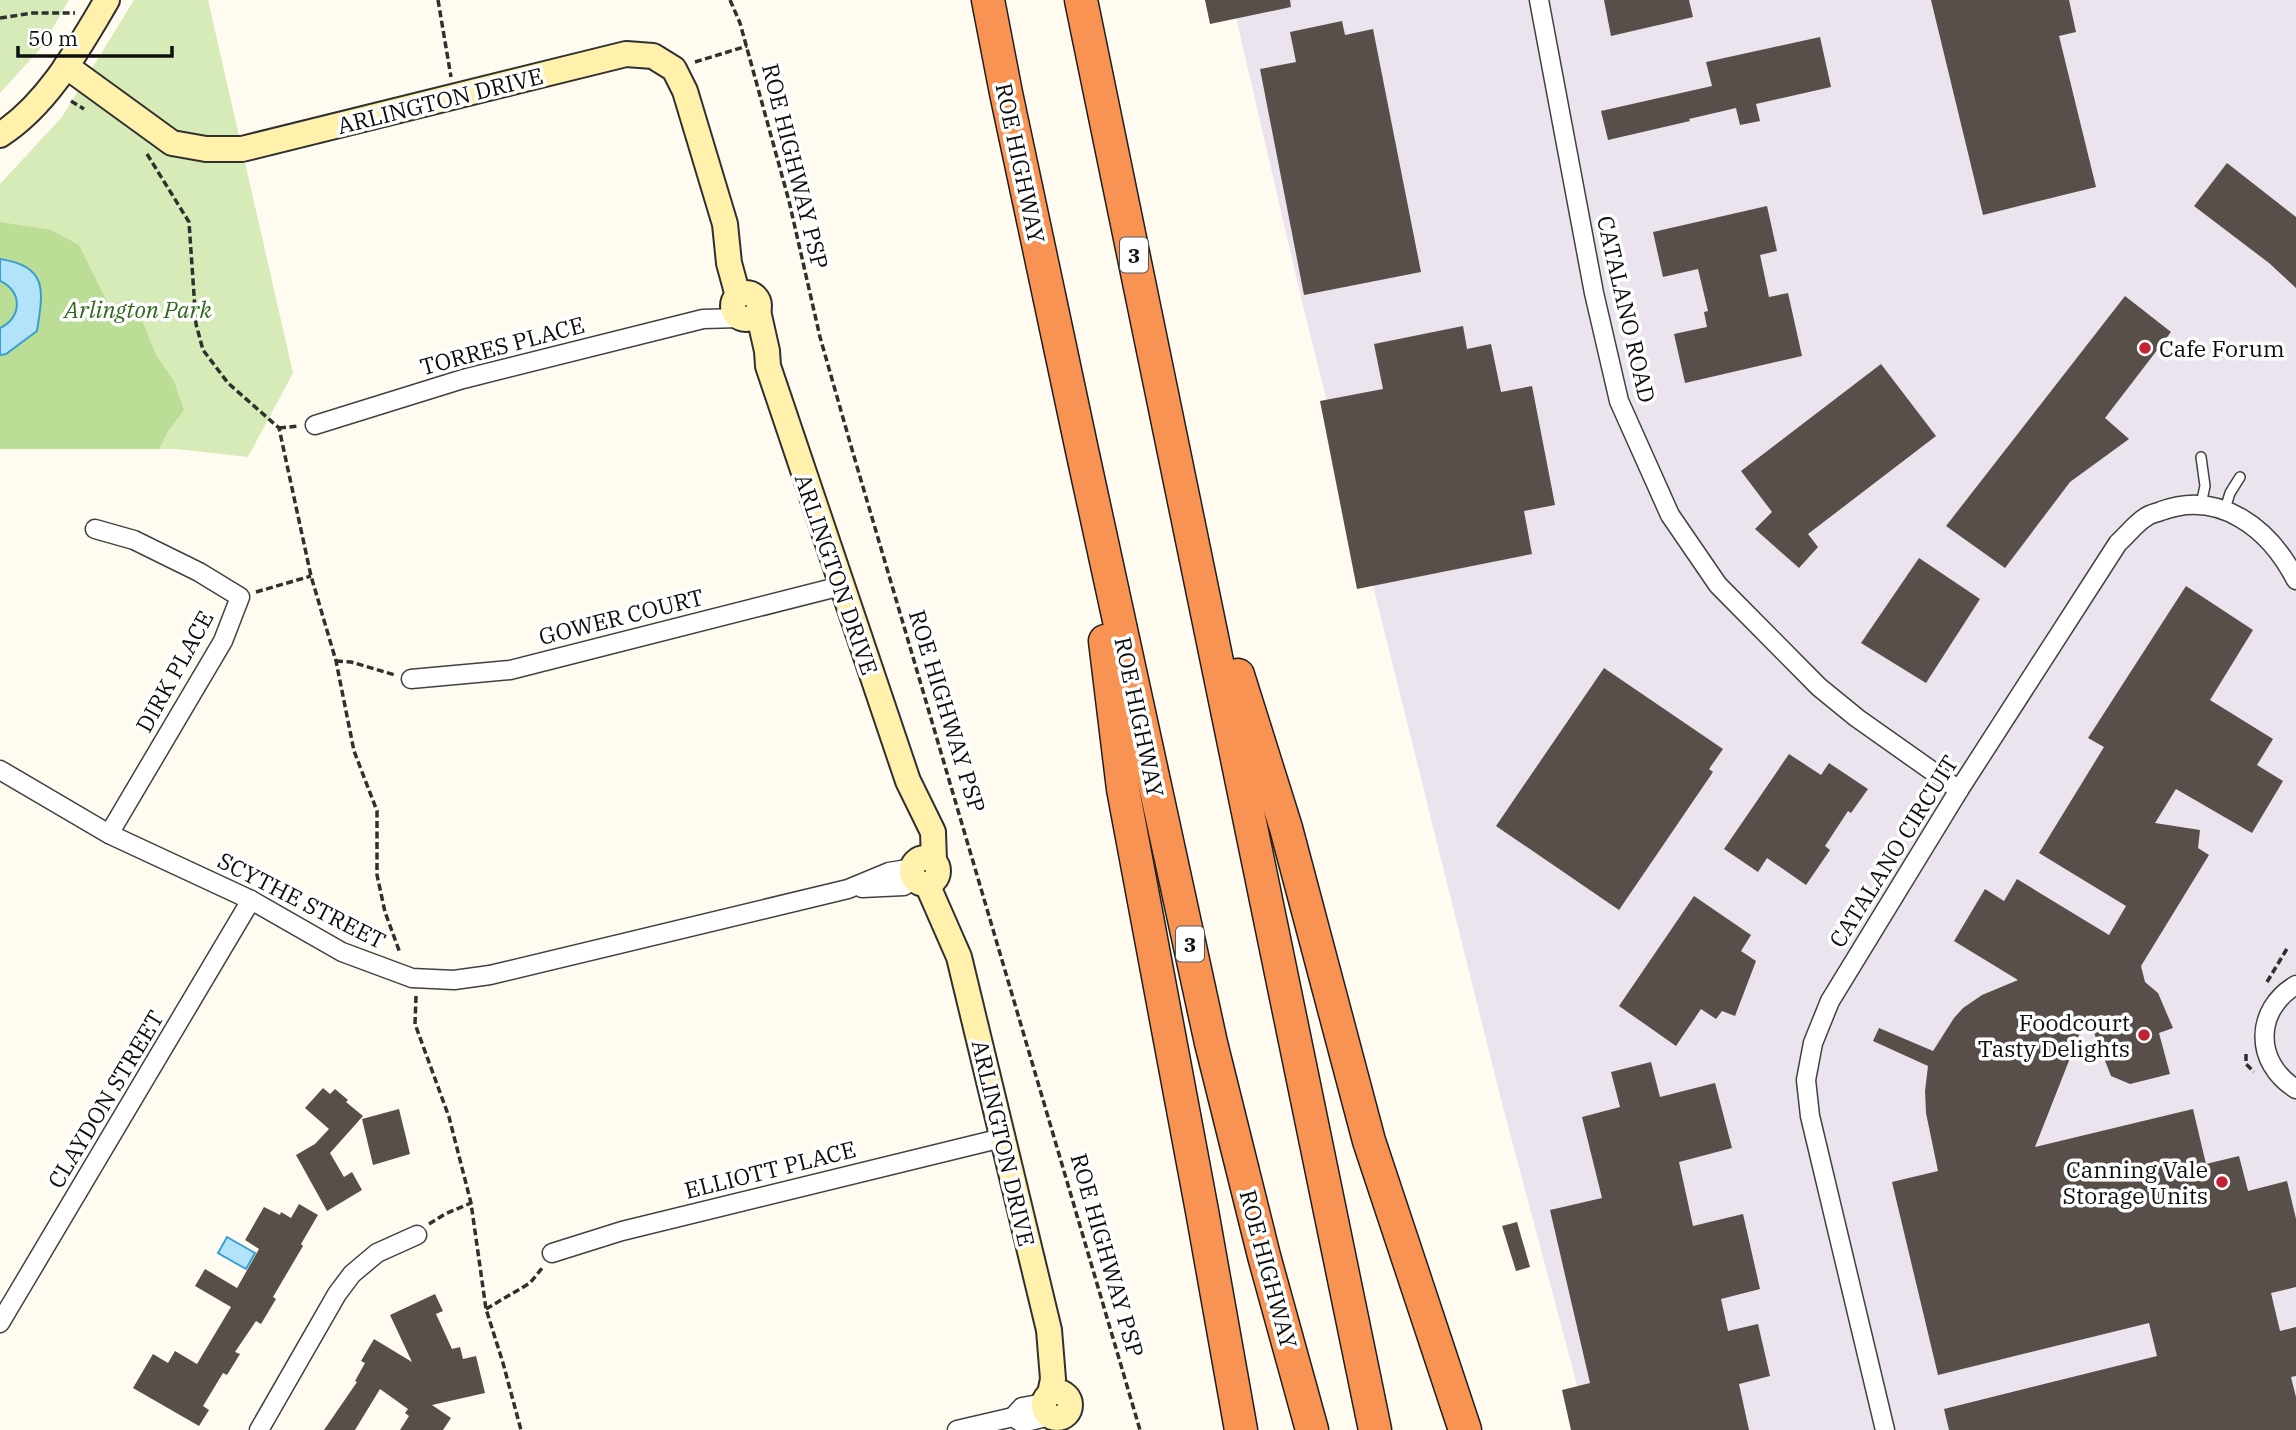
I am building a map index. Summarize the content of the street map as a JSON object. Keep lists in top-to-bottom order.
{
  "streets": {
    "highway": ["ROE HIGHWAY", "3"],
    "street": [
      "ARLINGTON DRIVE",
      "CATALANO ROAD",
      "TORRES PLACE",
      "GOWER COURT",
      "DIRK PLACE",
      "CATALANO CIRCUIT",
      "SCYTHE STREET",
      "CLAYDON STREET",
      "ELLIOTT PLACE"
    ],
    "path": ["ROE HIGHWAY PSP"]
  },
  "crossings": [
    ["ARLINGTON DRIVE", "TORRES PLACE"],
    ["ARLINGTON DRIVE", "GOWER COURT"],
    ["ARLINGTON DRIVE", "SCYTHE STREET"],
    ["ARLINGTON DRIVE", "ELLIOTT PLACE"],
    ["CATALANO ROAD", "CATALANO CIRCUIT"],
    ["DIRK PLACE", "SCYTHE STREET"],
    ["SCYTHE STREET", "CLAYDON STREET"]
  ],
  "parks": ["Arlington Park"],
  "places": ["Cafe Forum", "Foodcourt Tasty Delights", "Canning Vale Storage Units"],
  "scale_bar": "50 m"
}
